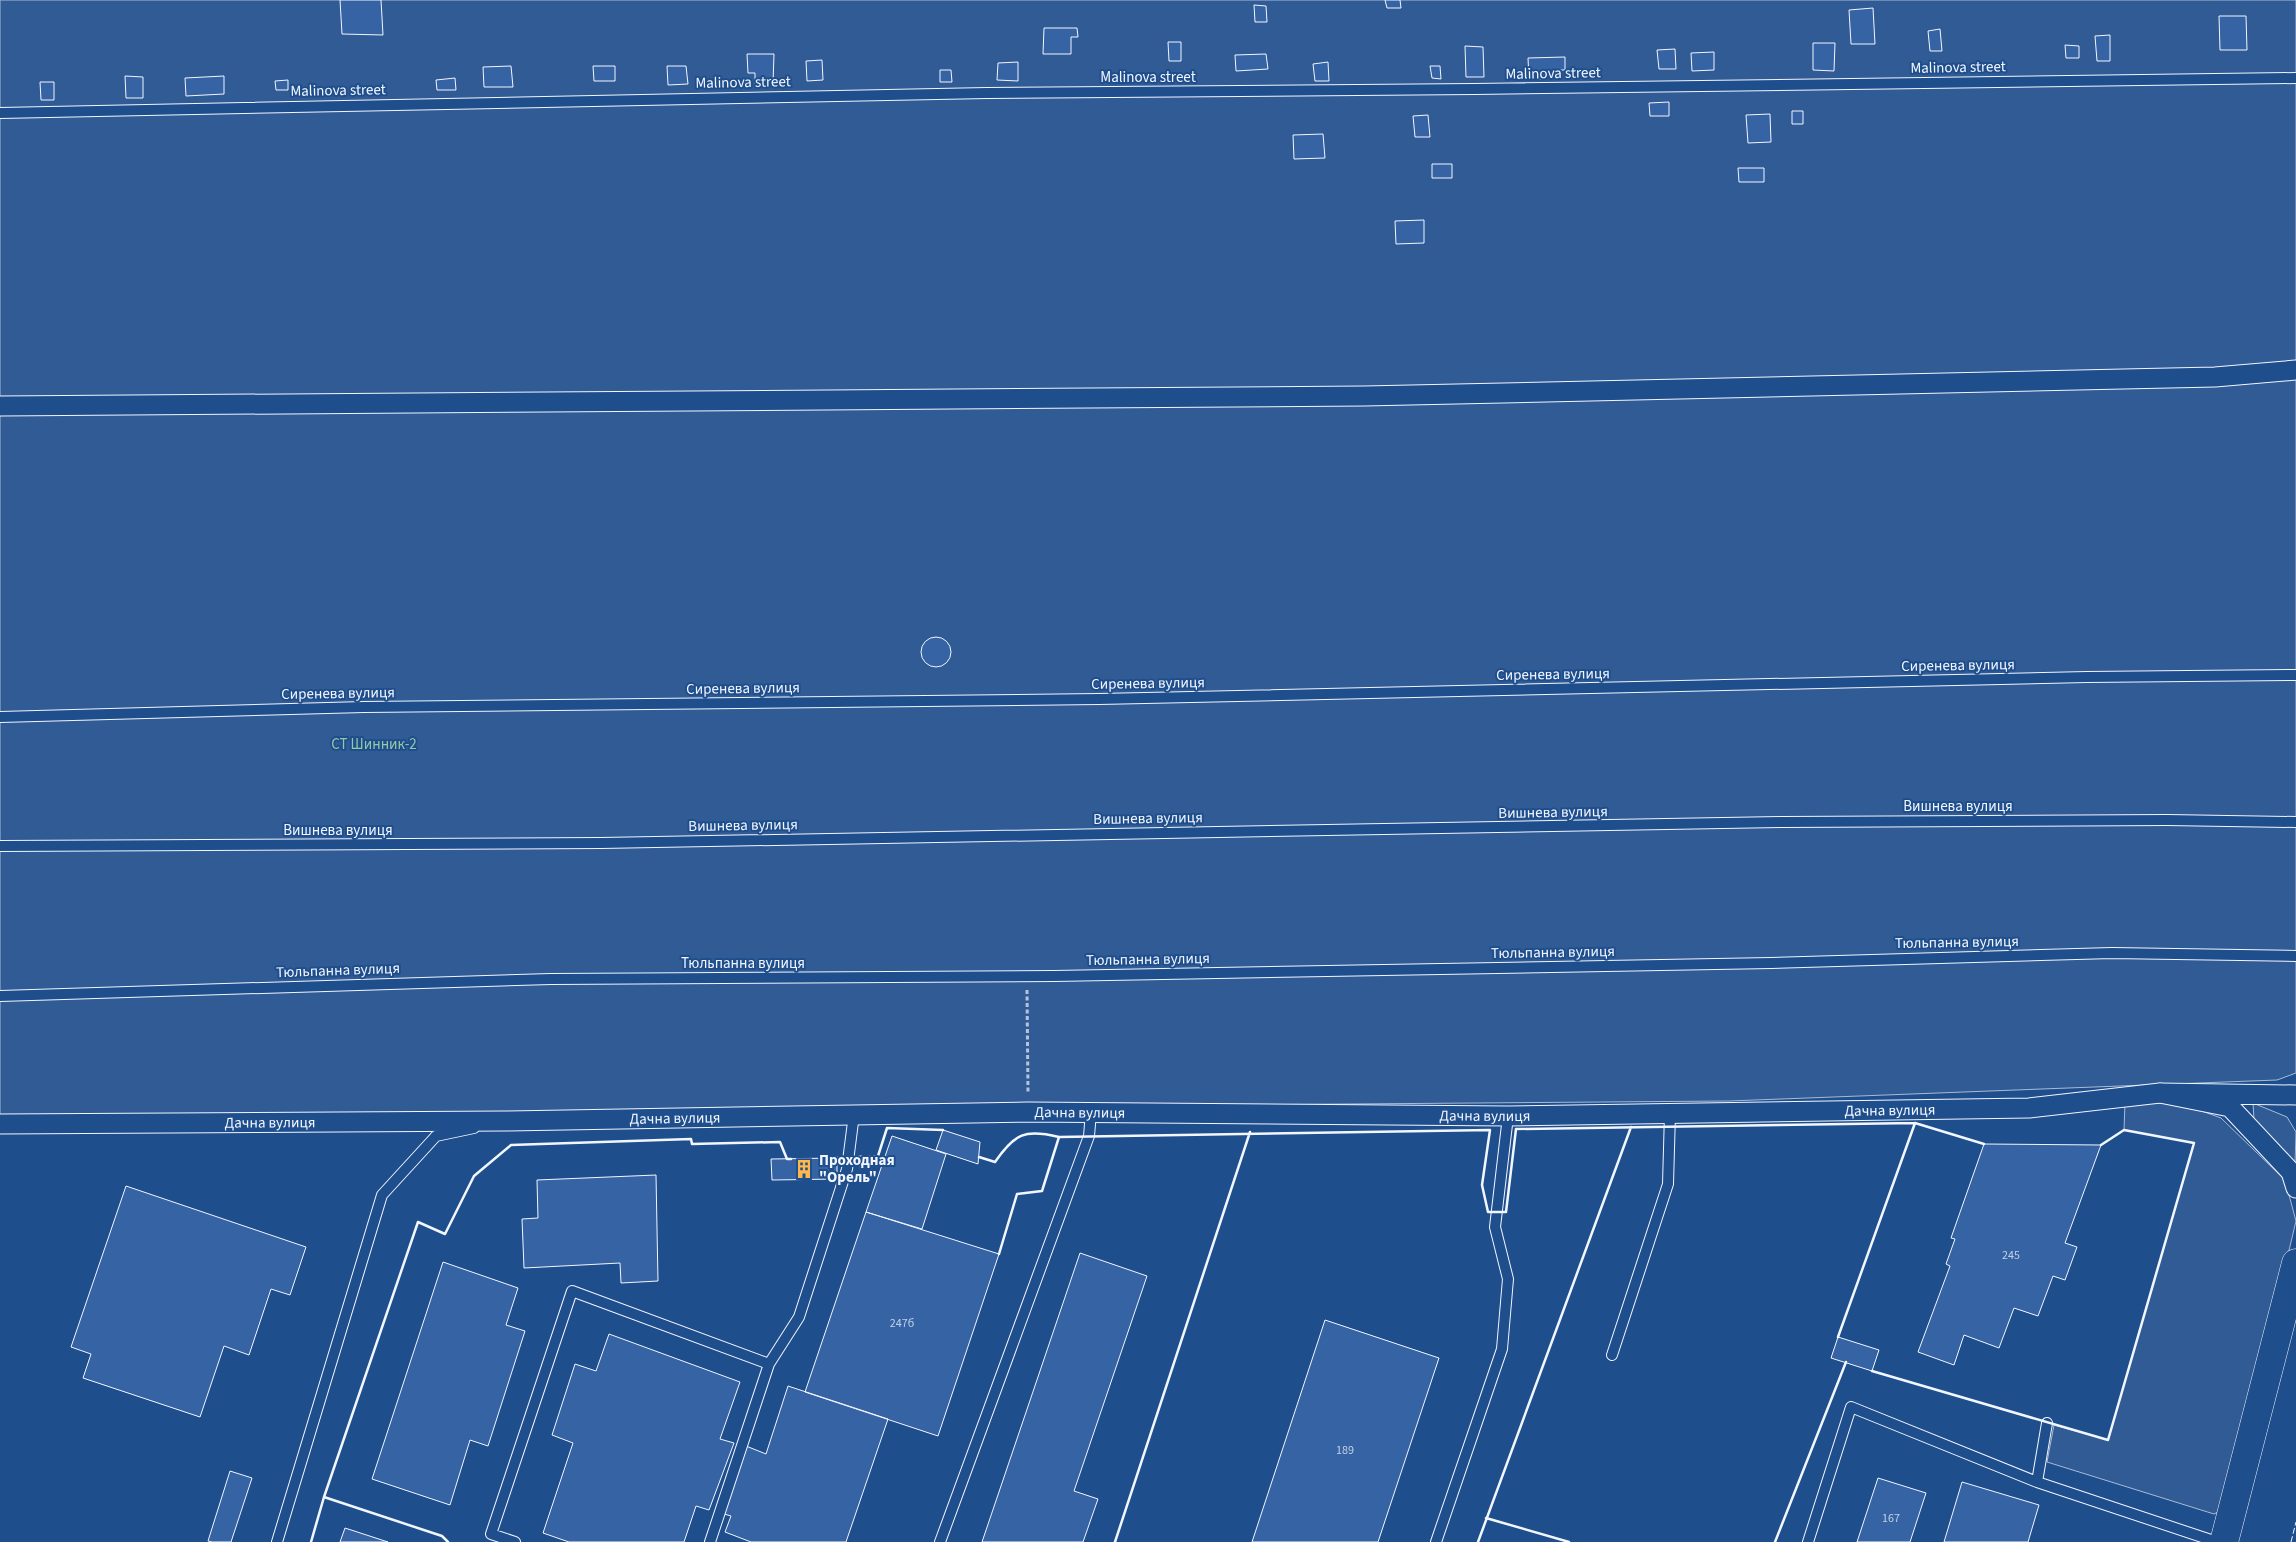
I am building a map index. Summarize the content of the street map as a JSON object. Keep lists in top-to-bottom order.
{
  "streets": {
    "street": ["Дачна вулиця"],
    "lane": [
      "Malinova street",
      "Сиренева вулиця",
      "Вишнева вулиця",
      "Тюльпанна вулиця"
    ]
  },
  "parks": ["СТ Шинник-2"],
  "places": {
    "building": ["Проходная \"Орель\""]
  },
  "house_numbers": [
    "245",
    "247б",
    "189",
    "167"
  ]
}
